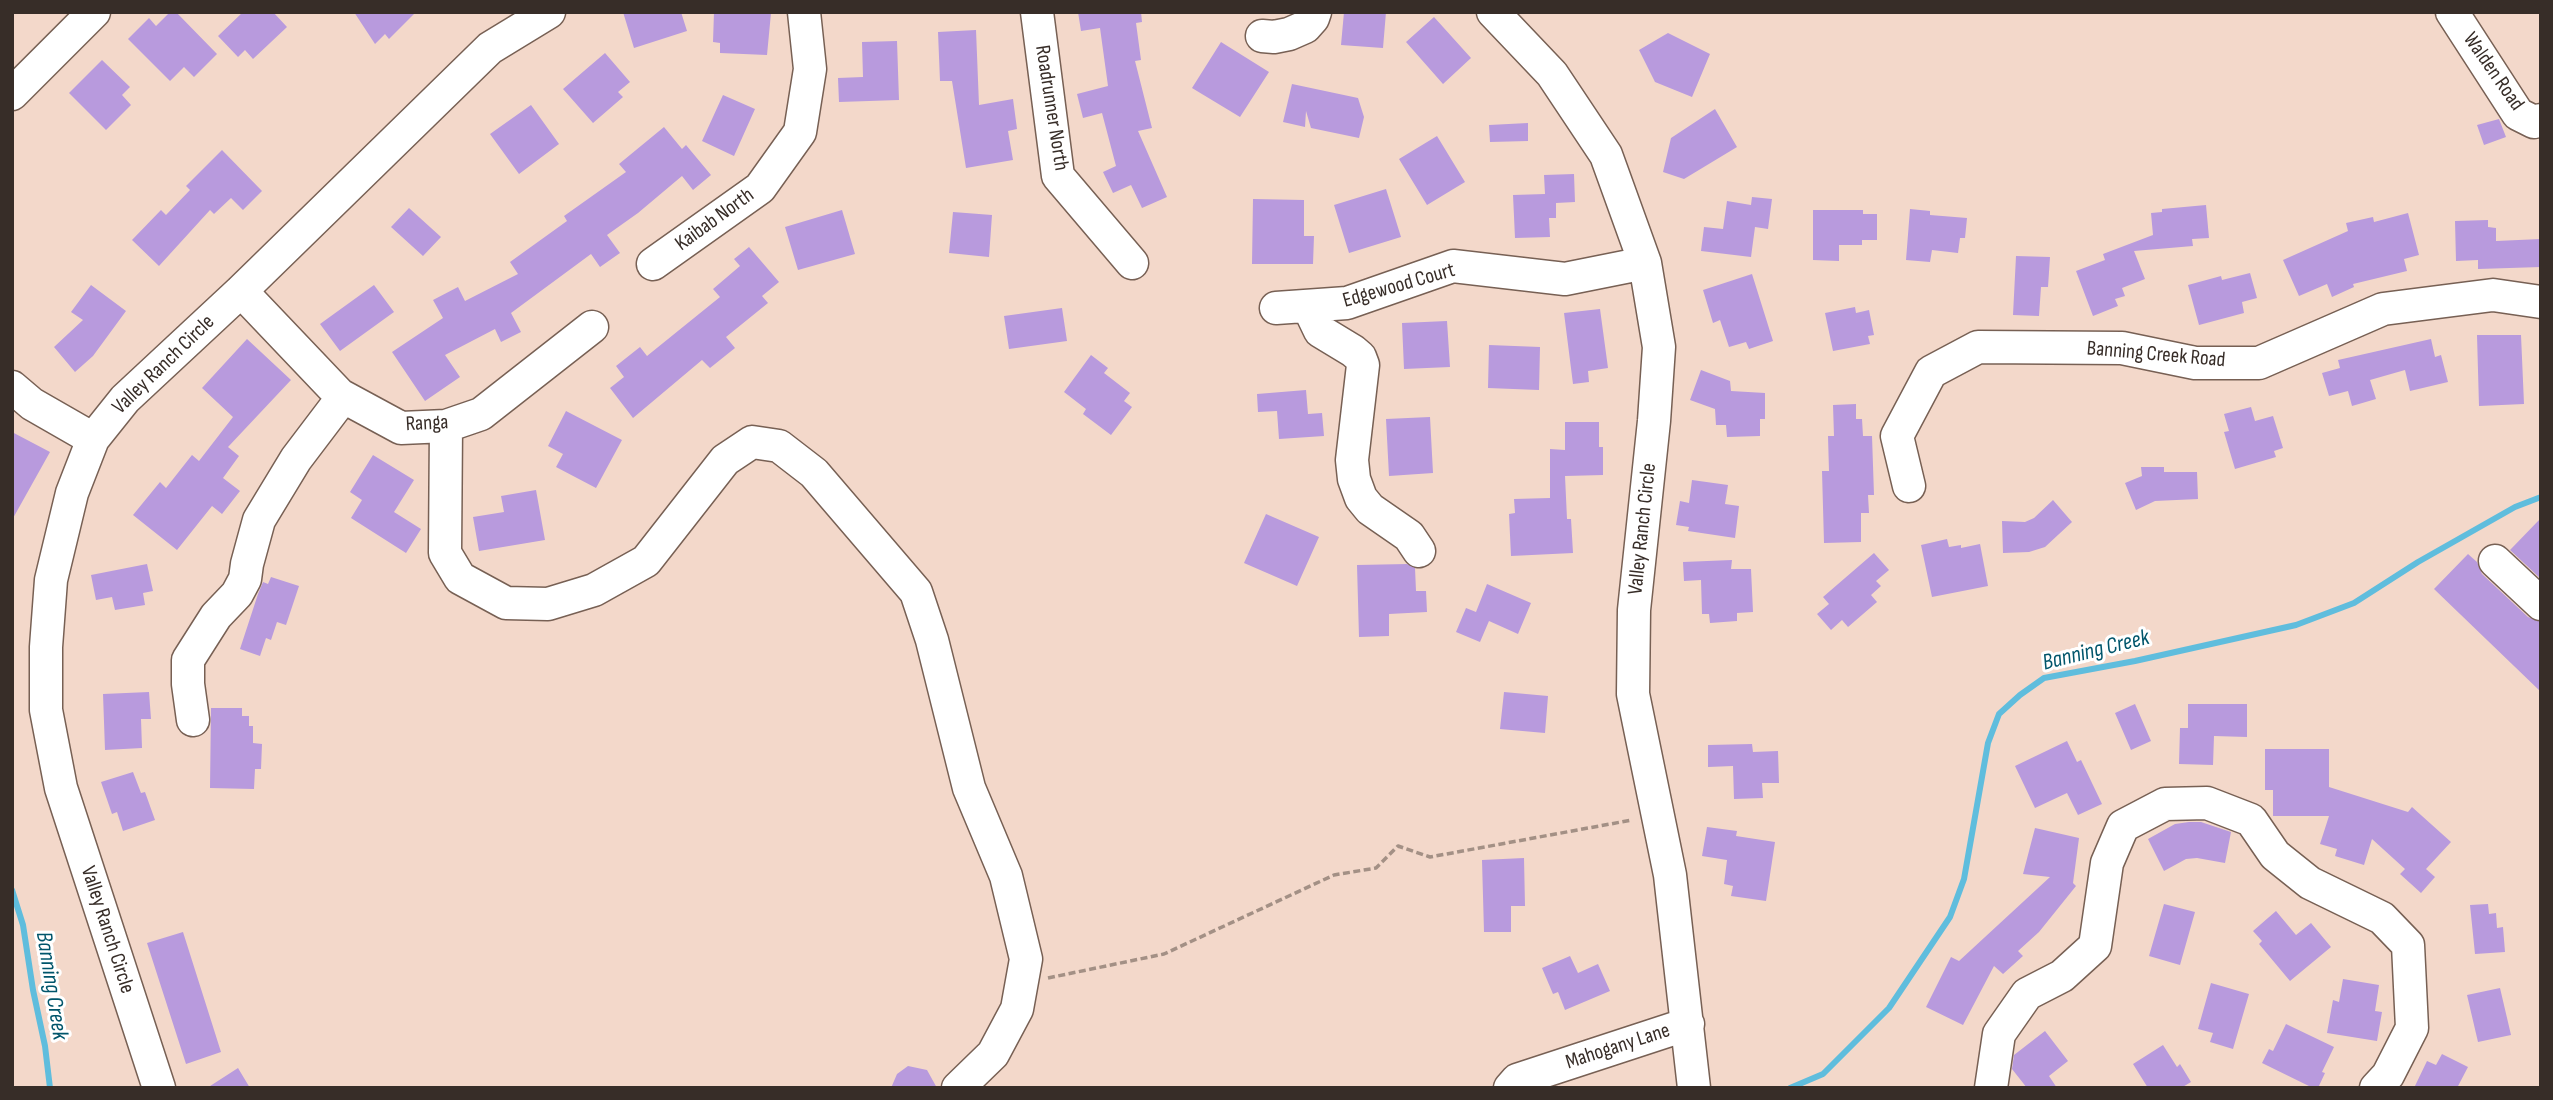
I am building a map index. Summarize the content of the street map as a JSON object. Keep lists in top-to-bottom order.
{
  "streets": {
    "street": [
      "Walden Road",
      "Roadrunner North",
      "Kaibab North",
      "Edgewood Court",
      "Banning Creek Road",
      "Valley Ranch Circle",
      "Ranga",
      "Mahogany Lane"
    ]
  },
  "crossings": [
    ["Edgewood Court", "Valley Ranch Circle"],
    ["Valley Ranch Circle", "Ranga"],
    ["Valley Ranch Circle", "Mahogany Lane"]
  ],
  "water": ["Banning Creek"]
}
